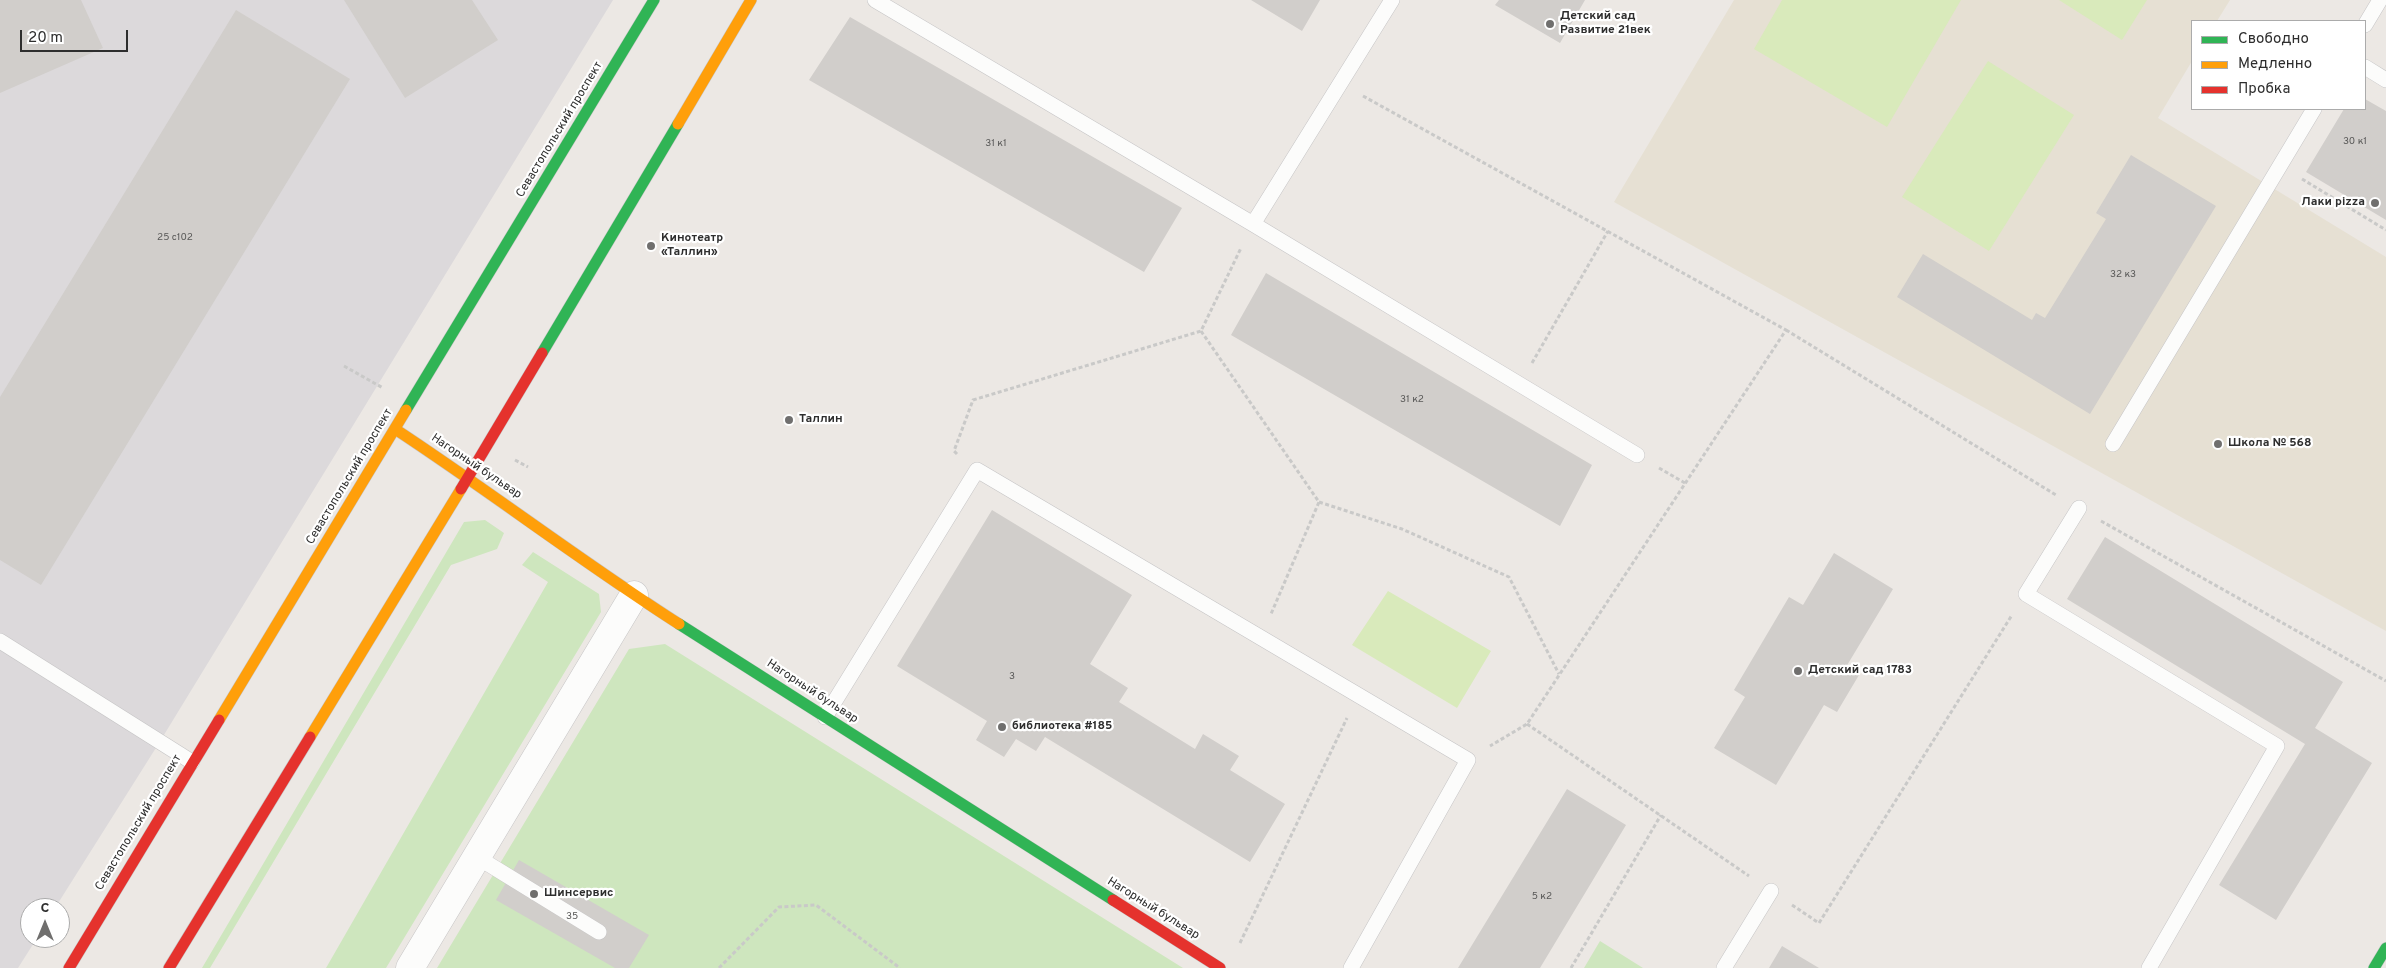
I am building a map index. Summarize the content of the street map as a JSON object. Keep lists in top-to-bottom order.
{
  "streets": {
    "main road": ["Севастопольский проспект", "Нагорный бульвар"]
  },
  "crossings": [
    ["Севастопольский проспект", "Нагорный бульвар"]
  ],
  "places": [
    "Детский сад Развитие 21век",
    "Лаки pizza",
    "Кинотеатр «Таллин»",
    "Таллин",
    "Школа № 568",
    "Детский сад 1783",
    "библиотека #185",
    "Шинсервис"
  ],
  "house_numbers": [
    "30 к1",
    "31 к1",
    "25 с102",
    "32 к3",
    "31 к2",
    "3",
    "5 к2",
    "35"
  ],
  "legend": ["Свободно", "Медленно", "Пробка"],
  "scale_bar": "20 m",
  "north": "top"
}
